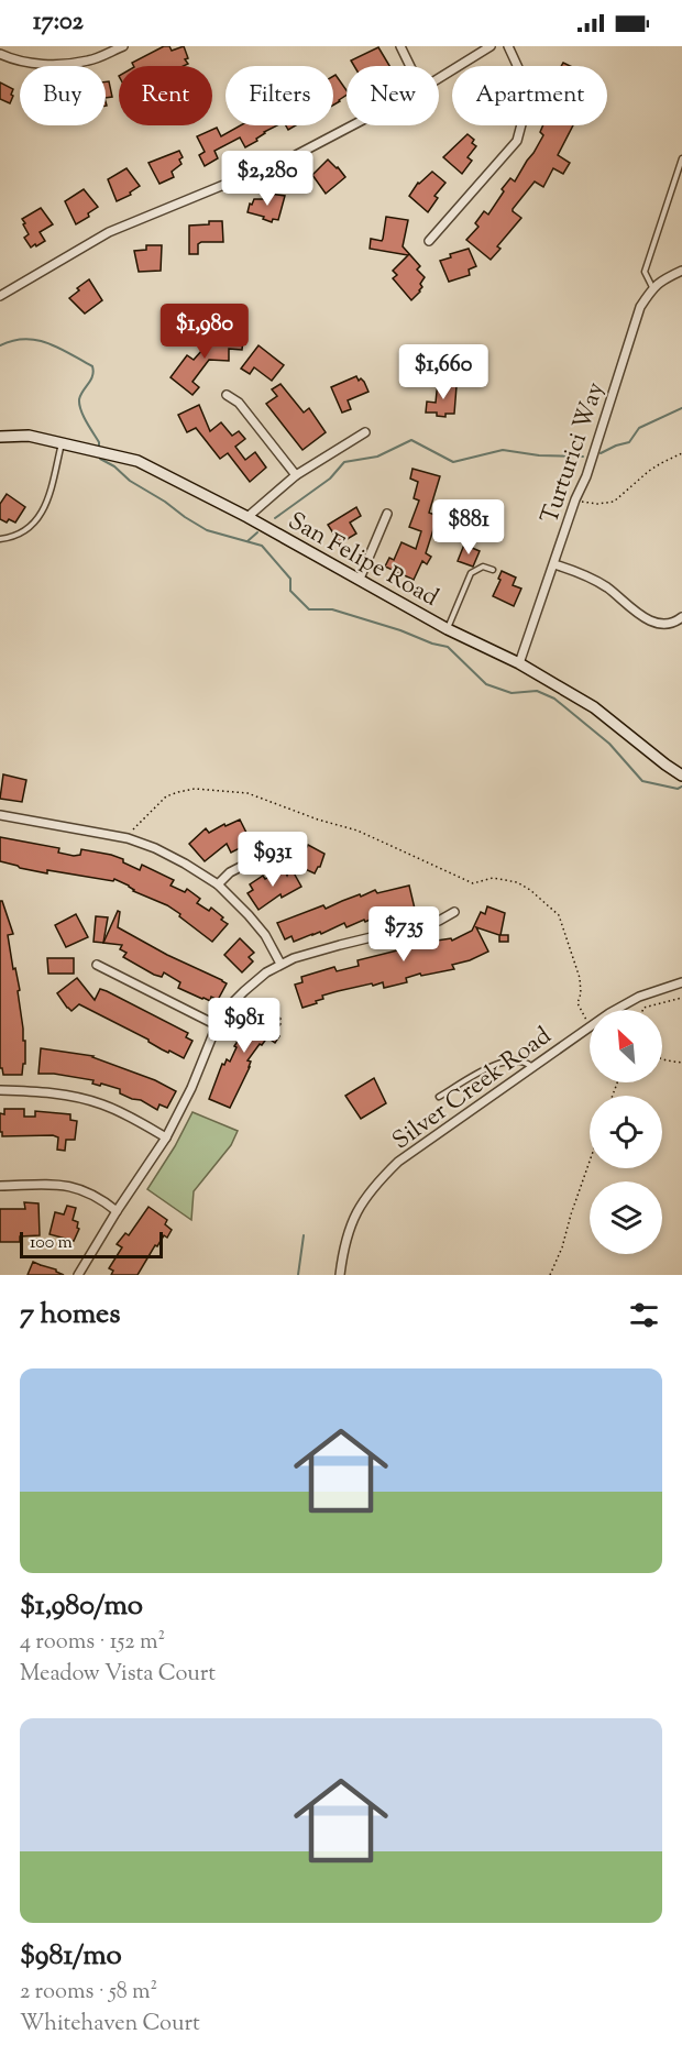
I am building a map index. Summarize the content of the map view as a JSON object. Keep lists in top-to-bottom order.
{
  "streets": {
    "street": ["Turturici Way", "San Felipe Road", "Silver Creek Road"]
  },
  "crossings": [
    ["Turturici Way", "San Felipe Road"]
  ],
  "scale_bar": "100 m",
  "north": "top left",
  "page": {
    "status": "17:02",
    "chip": [
      "Buy",
      "Rent",
      "Filters",
      "New",
      "Apartment"
    ],
    "price": [
      "$2,280",
      "$1,980",
      "$1,660",
      "$881",
      "$931",
      "$735",
      "$981"
    ],
    "scale": "100 m",
    "heading": "7 homes",
    "list": [
      {
        "name": "$1,980/mo",
        "note": "4 rooms · 152 m² · Meadow Vista Court"
      },
      {
        "name": "$981/mo",
        "note": "2 rooms · 58 m² · Whitehaven Court"
      }
    ]
  }
}
